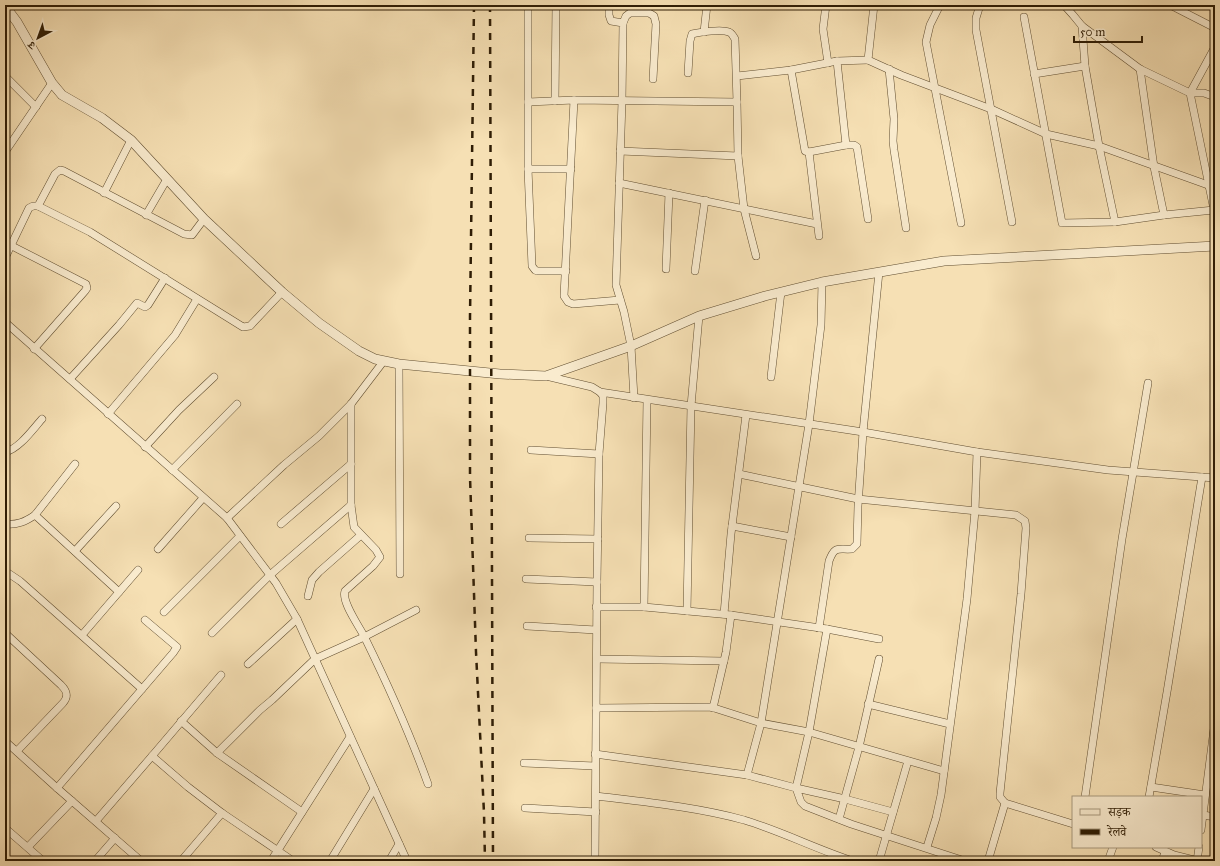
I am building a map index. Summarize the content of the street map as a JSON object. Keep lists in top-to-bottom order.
{
  "legend": ["सड़क", "रेलवे"],
  "scale_bar": "50 m",
  "north": "bottom left"
}
